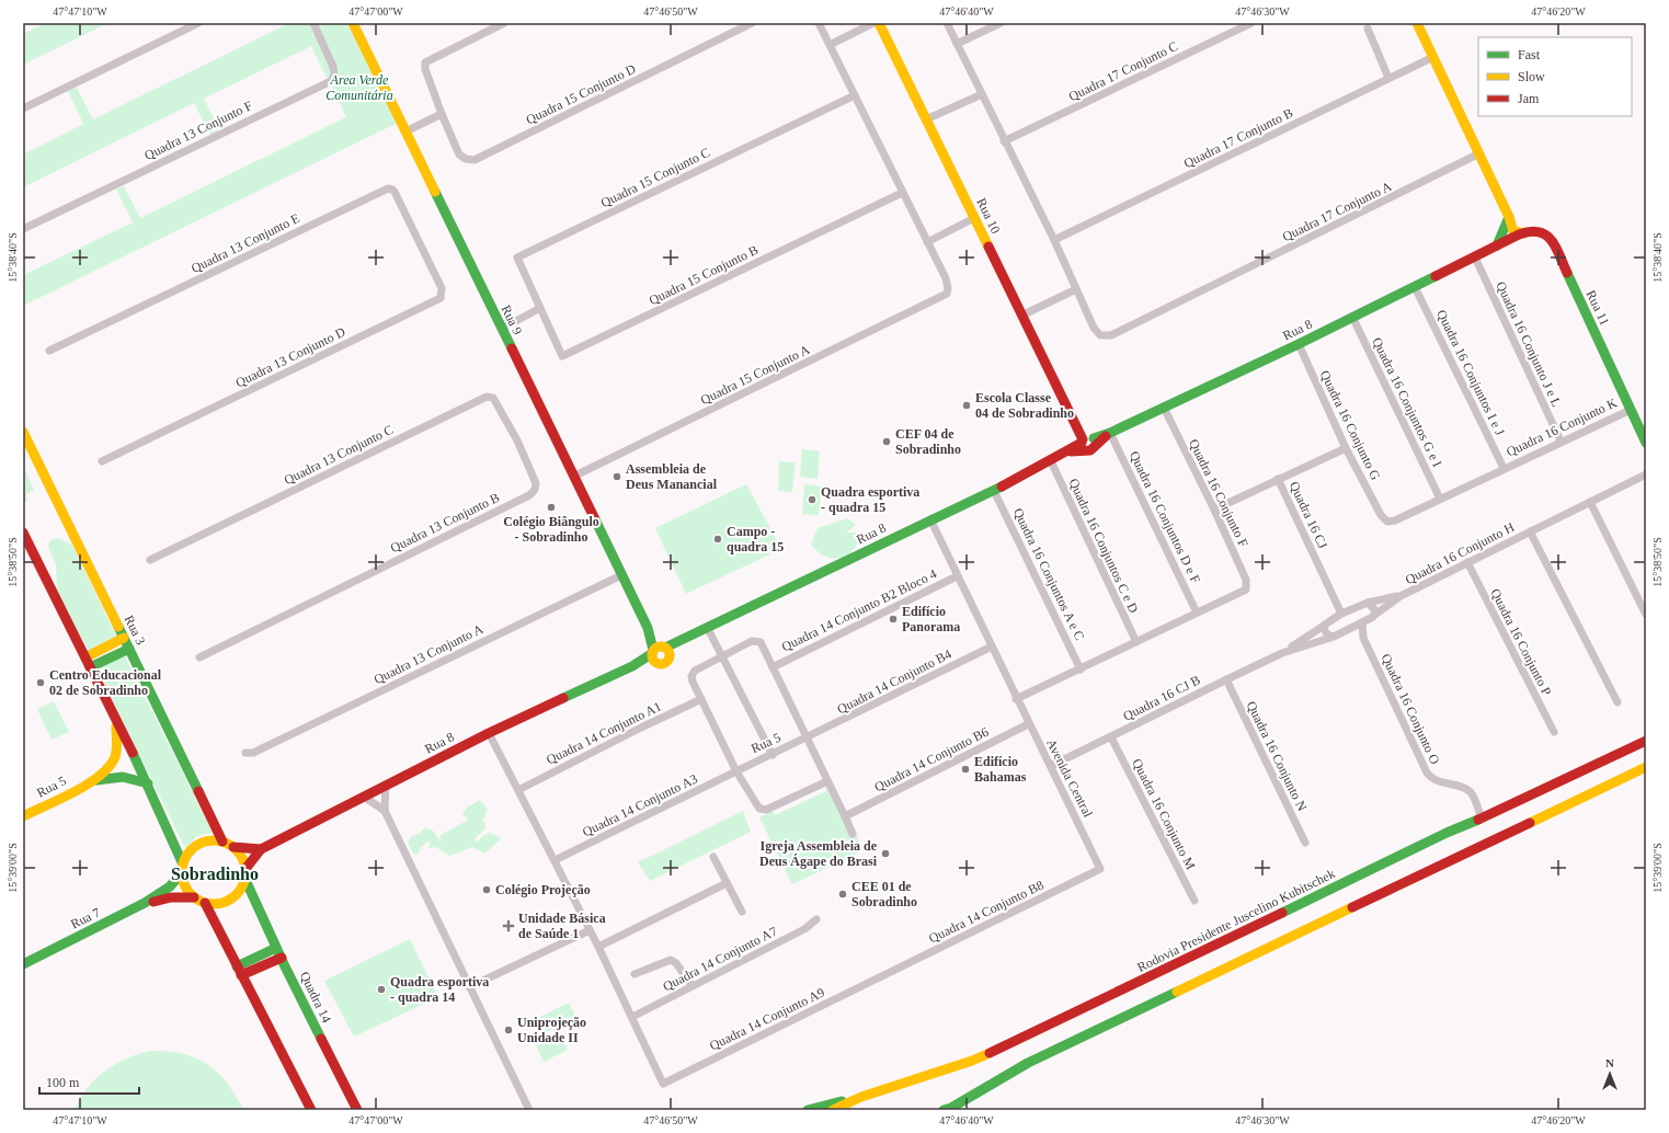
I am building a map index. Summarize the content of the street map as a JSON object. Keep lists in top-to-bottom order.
{
  "streets": {
    "main road": [
      "Rua 10",
      "Rua 11",
      "Rua 9",
      "Rua 8",
      "Rua 3",
      "Rua 5",
      "Rua 7",
      "Rodovia Presidente Juscelino Kubitschek",
      "Quadra 14"
    ],
    "street": [
      "Quadra 17 Conjunto C",
      "Quadra 15 Conjunto D",
      "Quadra 13 Conjunto F",
      "Quadra 17 Conjunto B",
      "Quadra 15 Conjunto C",
      "Quadra 17 Conjunto A",
      "Quadra 13 Conjunto E",
      "Quadra 15 Conjunto B",
      "Quadra 16 Conjunto J e L",
      "Quadra 13 Conjunto D",
      "Quadra 16 Conjuntos I e J",
      "Quadra 15 Conjunto A",
      "Quadra 16 Conjuntos G e I",
      "Quadra 16 Conjunto G",
      "Quadra 16 Conjunto K",
      "Quadra 13 Conjunto C",
      "Quadra 16 Conjunto F",
      "Quadra 16 CJ",
      "Quadra 16 Conjuntos D e F",
      "Quadra 13 Conjunto B",
      "Quadra 16 Conjuntos C e D",
      "Quadra 16 Conjunto H",
      "Quadra 16 Conjuntos A e C",
      "Quadra 14 Conjunto B2 Bloco 4",
      "Quadra 16 Conjunto P",
      "Quadra 13 Conjunto A",
      "Quadra 14 Conjunto B4",
      "Quadra 16 CJ B",
      "Quadra 16 Conjunto O",
      "Quadra 14 Conjunto A1",
      "Quadra 16 Conjunto N",
      "Quadra 14 Conjunto B6",
      "Avenida Central",
      "Quadra 14 Conjunto A3",
      "Quadra 16 Conjunto M",
      "Quadra 14 Conjunto B8",
      "Quadra 14 Conjunto A7",
      "Quadra 14 Conjunto A9"
    ]
  },
  "crossings": [
    ["Quadra 15 Conjunto C", "Quadra 15 Conjunto B"],
    ["Rua 10", "Rua 8"],
    ["Quadra 13 Conjunto E", "Quadra 13 Conjunto D"],
    ["Rua 11", "Rua 8"],
    ["Rua 11", "Quadra 16 Conjunto K"],
    ["Rua 9", "Rua 8"],
    ["Rua 9", "Quadra 15 Conjunto A"],
    ["Rua 9", "Quadra 13 Conjunto A"],
    ["Rua 8", "Quadra 16 Conjunto J e L"],
    ["Rua 8", "Quadra 16 Conjuntos I e J"],
    ["Rua 8", "Quadra 16 Conjuntos G e I"],
    ["Rua 8", "Quadra 16 Conjunto G"],
    ["Rua 8", "Quadra 16 Conjunto F"],
    ["Rua 8", "Quadra 16 Conjuntos D e F"],
    ["Rua 8", "Quadra 16 Conjuntos C e D"],
    ["Rua 8", "Quadra 16 Conjuntos A e C"],
    ["Rua 8", "Rua 3"],
    ["Rua 8", "Avenida Central"],
    ["Rua 8", "Rua 7"],
    ["Rua 8", "Quadra 14"],
    ["Quadra 16 Conjunto J e L", "Quadra 16 Conjunto K"],
    ["Quadra 16 Conjuntos I e J", "Quadra 16 Conjunto K"],
    ["Quadra 16 Conjuntos G e I", "Quadra 16 Conjunto G"],
    ["Quadra 13 Conjunto C", "Quadra 13 Conjunto B"],
    ["Quadra 16 Conjunto F", "Quadra 16 Conjuntos D e F"],
    ["Quadra 16 CJ", "Quadra 16 Conjunto H"],
    ["Quadra 16 CJ", "Quadra 16 CJ B"],
    ["Quadra 16 Conjunto H", "Quadra 16 Conjunto P"],
    ["Quadra 16 Conjunto H", "Quadra 16 CJ B"],
    ["Quadra 16 Conjunto H", "Quadra 16 Conjunto O"],
    ["Quadra 14 Conjunto B2 Bloco 4", "Avenida Central"],
    ["Rua 3", "Rua 7"],
    ["Rua 3", "Quadra 14"],
    ["Quadra 14 Conjunto B4", "Rua 5"],
    ["Quadra 14 Conjunto B4", "Avenida Central"],
    ["Quadra 16 CJ B", "Quadra 16 Conjunto N"],
    ["Quadra 16 CJ B", "Avenida Central"],
    ["Quadra 16 CJ B", "Quadra 16 Conjunto M"],
    ["Quadra 16 Conjunto O", "Rodovia Presidente Juscelino Kubitschek"],
    ["Rua 5", "Quadra 14 Conjunto A3"],
    ["Quadra 14 Conjunto B6", "Avenida Central"],
    ["Avenida Central", "Quadra 14 Conjunto B8"],
    ["Quadra 14 Conjunto B8", "Quadra 14 Conjunto A9"],
    ["Rua 7", "Quadra 14"],
    ["Quadra 14 Conjunto A7", "Quadra 14 Conjunto A9"]
  ],
  "districts": ["Sobradinho"],
  "parks": ["Area Verde Comunitária"],
  "places": {
    "other": [
      "Escola Classe 04 de Sobradinho",
      "CEF 04 de Sobradinho",
      "Assembleia de Deus Manancial",
      "Quadra esportiva - quadra 15",
      "Colégio Biângulo - Sobradinho",
      "Campo - quadra 15",
      "Edifício Panorama",
      "Centro Educacional 02 de Sobradinho",
      "Edifício Bahamas",
      "Igreja Assembleia de Deus Ágape do Brasi",
      "Colégio Projeção",
      "CEE 01 de Sobradinho",
      "Quadra esportiva - quadra 14",
      "Uniprojeção Unidade II"
    ],
    "health": ["Unidade Básica de Saúde 1"]
  },
  "legend": ["Fast", "Slow", "Jam"],
  "scale_bar": "100 m",
  "north": "top",
  "coordinates": [
    "47°47'10\"W",
    "47°47'00\"W",
    "47°46'50\"W",
    "47°46'40\"W",
    "47°46'30\"W",
    "47°46'20\"W",
    "15°38'40\"S",
    "15°38'50\"S",
    "15°39'00\"S"
  ]
}
